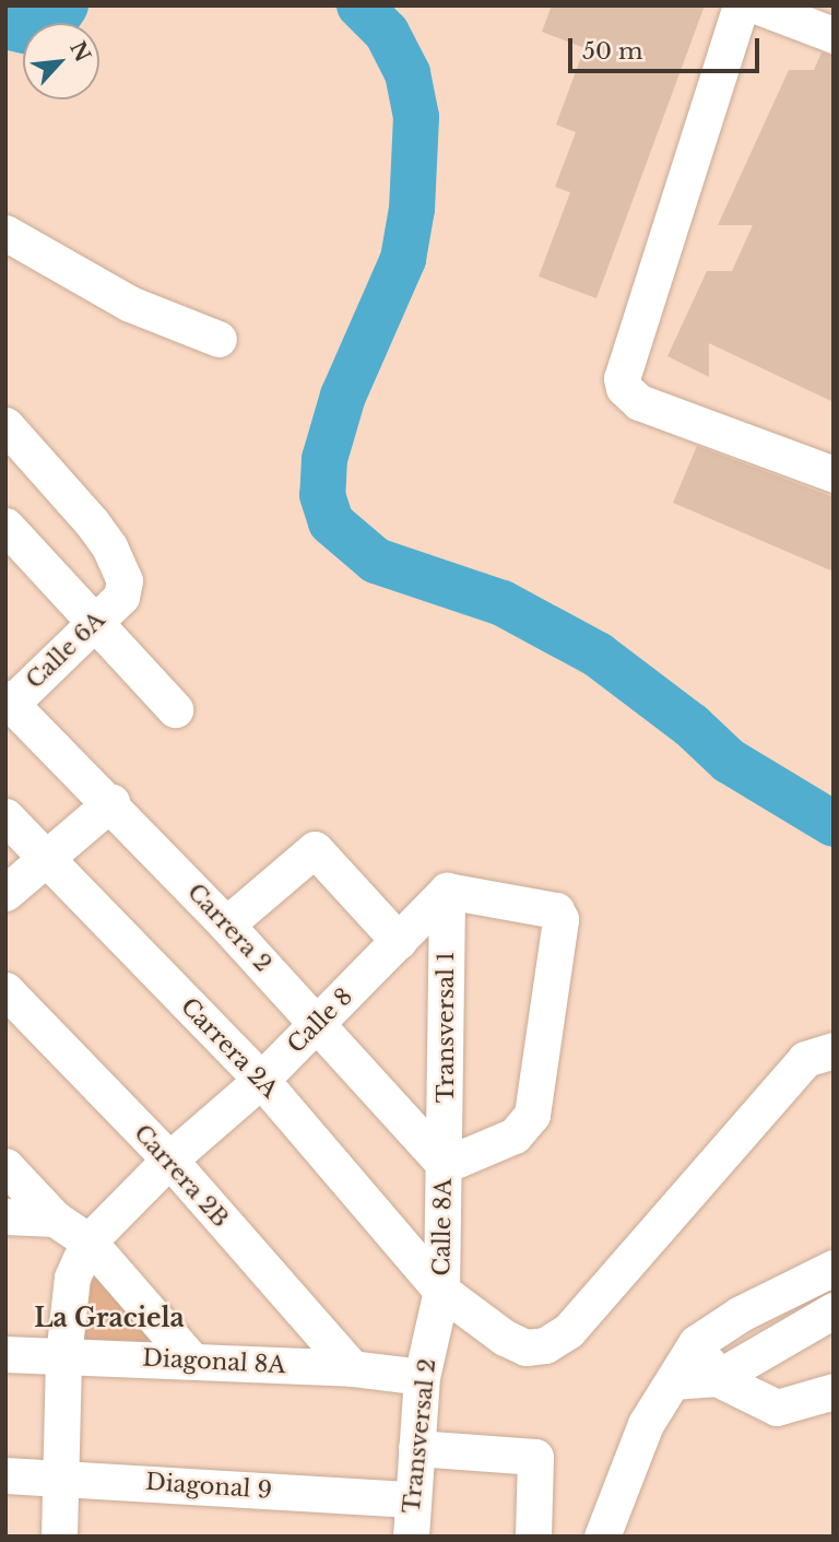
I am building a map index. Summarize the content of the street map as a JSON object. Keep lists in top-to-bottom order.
{
  "streets": {
    "street": [
      "Calle 6A",
      "Carrera 2",
      "Calle 8",
      "Transversal 1",
      "Carrera 2A",
      "Carrera 2B",
      "Calle 8A",
      "Diagonal 8A",
      "Transversal 2",
      "Diagonal 9"
    ]
  },
  "crossings": [
    ["Calle 6A", "Carrera 2"],
    ["Carrera 2", "Calle 8"],
    ["Carrera 2", "Transversal 1"],
    ["Carrera 2", "Calle 8A"],
    ["Calle 8", "Transversal 1"],
    ["Calle 8", "Carrera 2A"],
    ["Calle 8", "Carrera 2B"],
    ["Transversal 1", "Calle 8A"],
    ["Carrera 2A", "Calle 8A"],
    ["Carrera 2A", "Transversal 2"],
    ["Carrera 2B", "Diagonal 8A"],
    ["Calle 8A", "Transversal 2"],
    ["Diagonal 8A", "Transversal 2"],
    ["Transversal 2", "Diagonal 9"]
  ],
  "districts": ["La Graciela"],
  "scale_bar": "50 m",
  "north": "top right"
}
